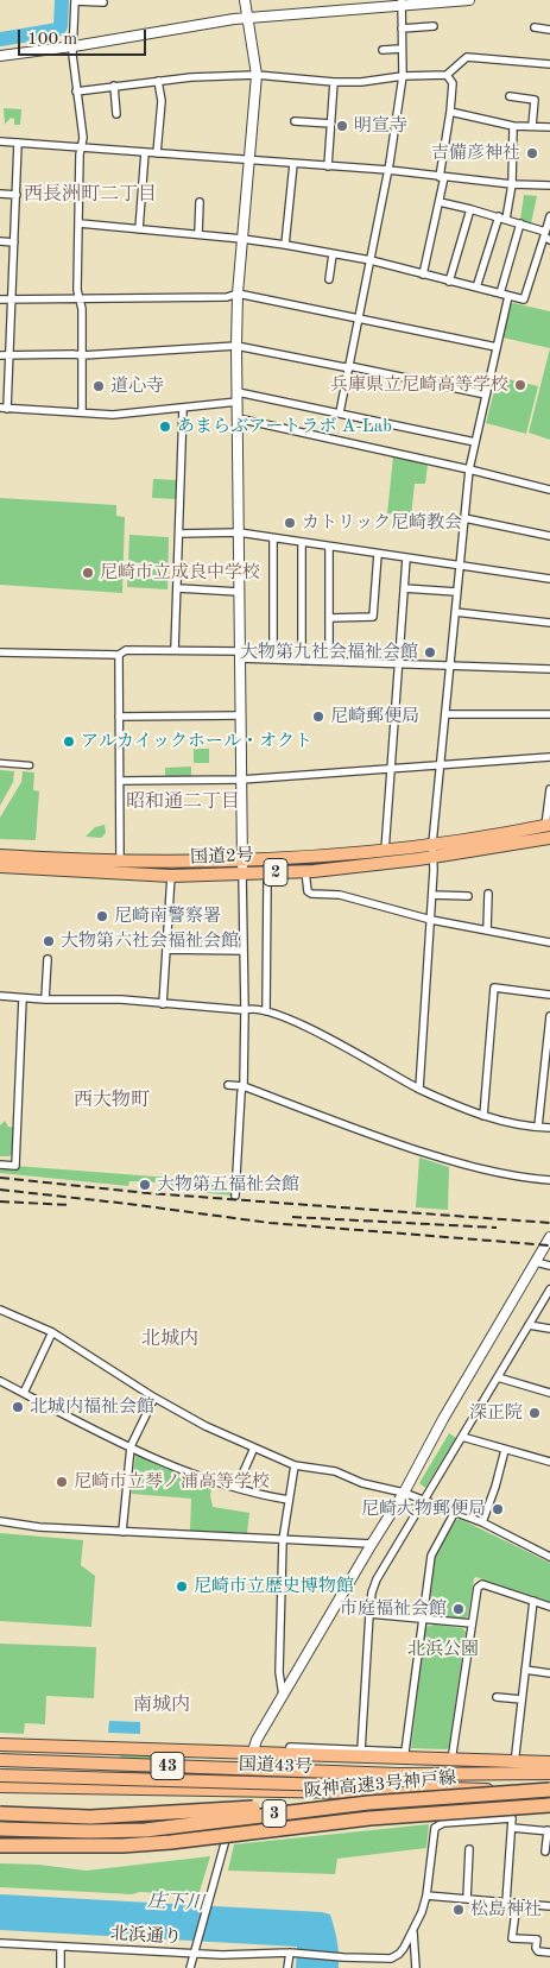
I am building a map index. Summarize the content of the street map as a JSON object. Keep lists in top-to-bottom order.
{
  "streets": {
    "highway": [
      "国道2号",
      "2",
      "43",
      "国道43号",
      "阪神高速3号神戸線",
      "3"
    ],
    "street": ["北浜通り"]
  },
  "districts": [
    "西長洲町二丁目",
    "昭和通二丁目",
    "西大物町",
    "北城内",
    "南城内"
  ],
  "water": ["庄下川"],
  "parks": ["北浜公園"],
  "places": [
    "明宣寺",
    "吉備彦神社",
    "兵庫県立尼崎高等学校",
    "道心寺",
    "あまらぶアートラボ A-Lab",
    "カトリック尼崎教会",
    "尼崎市立成良中学校",
    "大物第九社会福祉会館",
    "尼崎郵便局",
    "アルカイックホール・オクト",
    "尼崎南警察署",
    "大物第六社会福祉会館",
    "大物第五福祉会館",
    "北城内福祉会館",
    "深正院",
    "尼崎市立琴ノ浦高等学校",
    "尼崎大物郵便局",
    "尼崎市立歴史博物館",
    "市庭福祉会館",
    "松島神社"
  ],
  "scale_bar": "100 m"
}
